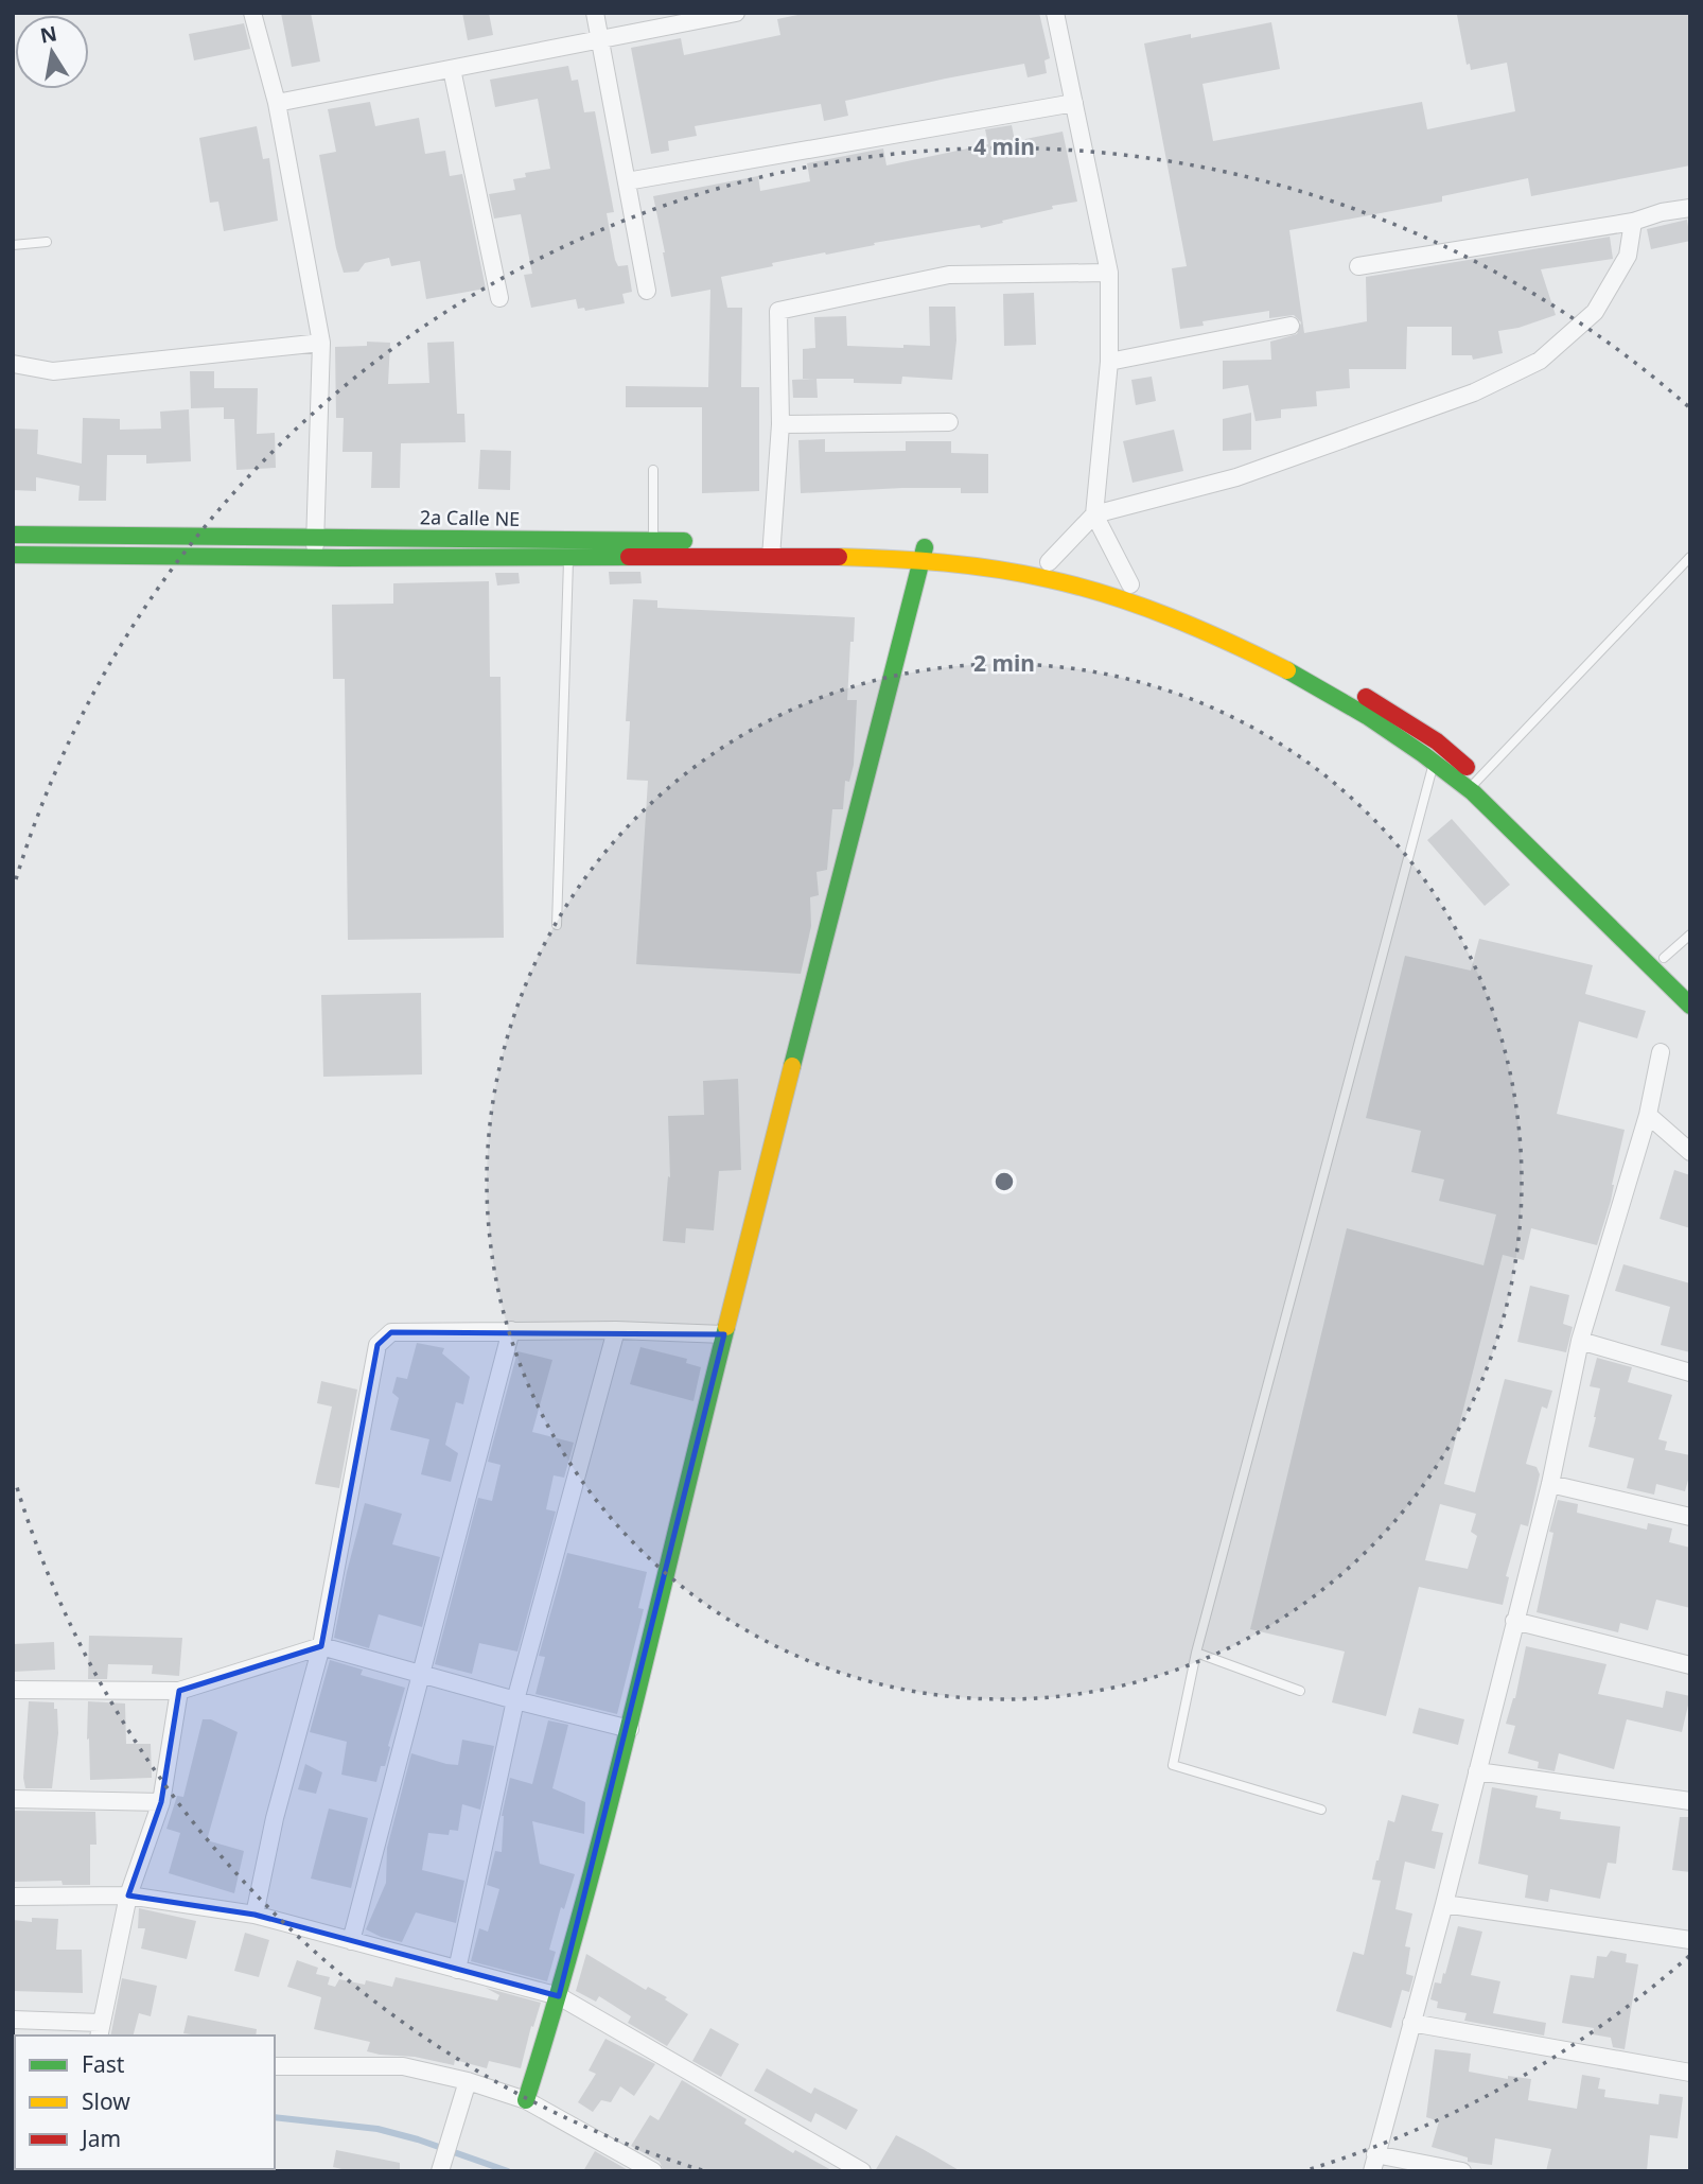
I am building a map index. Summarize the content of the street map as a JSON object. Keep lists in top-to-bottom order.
{
  "streets": {
    "main road": ["2a Calle NE"]
  },
  "legend": ["Fast", "Slow", "Jam"],
  "north": "top",
  "rings": ["4 min", "2 min"]
}
